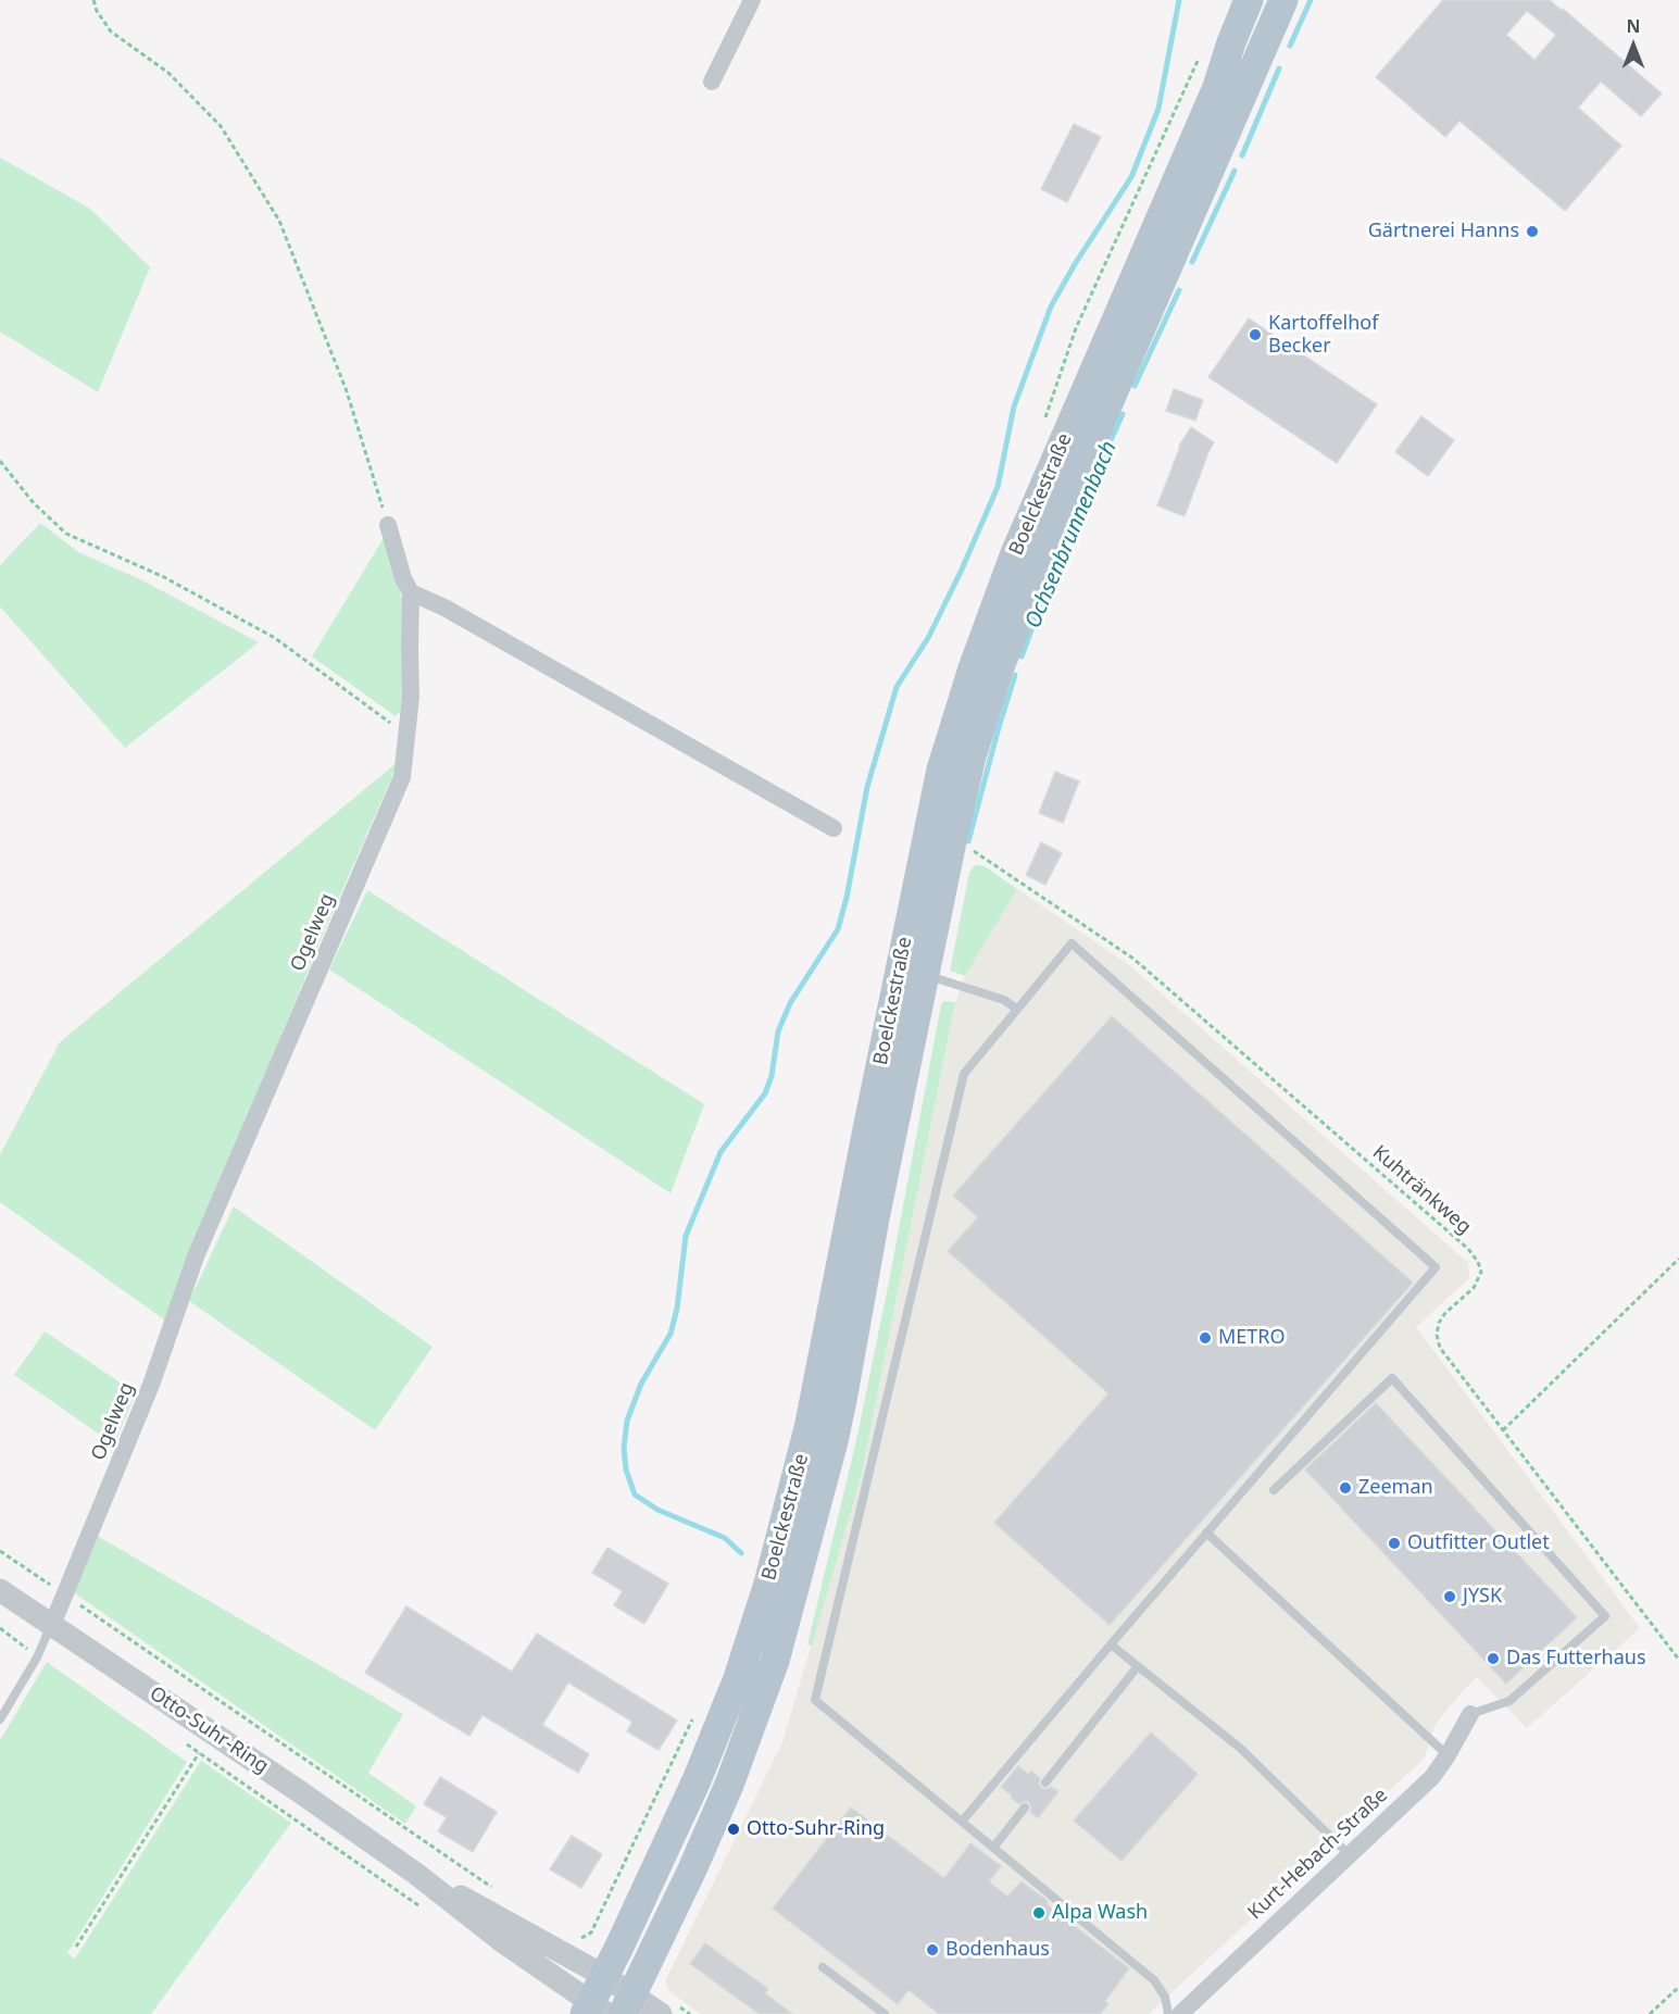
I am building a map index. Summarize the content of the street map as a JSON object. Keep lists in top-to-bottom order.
{
  "streets": {
    "main road": ["Boelckestraße"],
    "street": ["Ogelweg", "Otto-Suhr-Ring", "Kurt-Hebach-Straße"],
    "path": ["Kuhtränkweg"]
  },
  "crossings": [
    ["Boelckestraße", "Kuhtränkweg"],
    ["Boelckestraße", "Otto-Suhr-Ring"],
    ["Ogelweg", "Otto-Suhr-Ring"]
  ],
  "water": ["Ochsenbrunnenbach"],
  "places": [
    "Gärtnerei Hanns",
    "Kartoffelhof Becker",
    "METRO",
    "Zeeman",
    "Outfitter Outlet",
    "JYSK",
    "Das Futterhaus",
    "Otto-Suhr-Ring",
    "Alpa Wash",
    "Bodenhaus"
  ],
  "north": "top"
}
